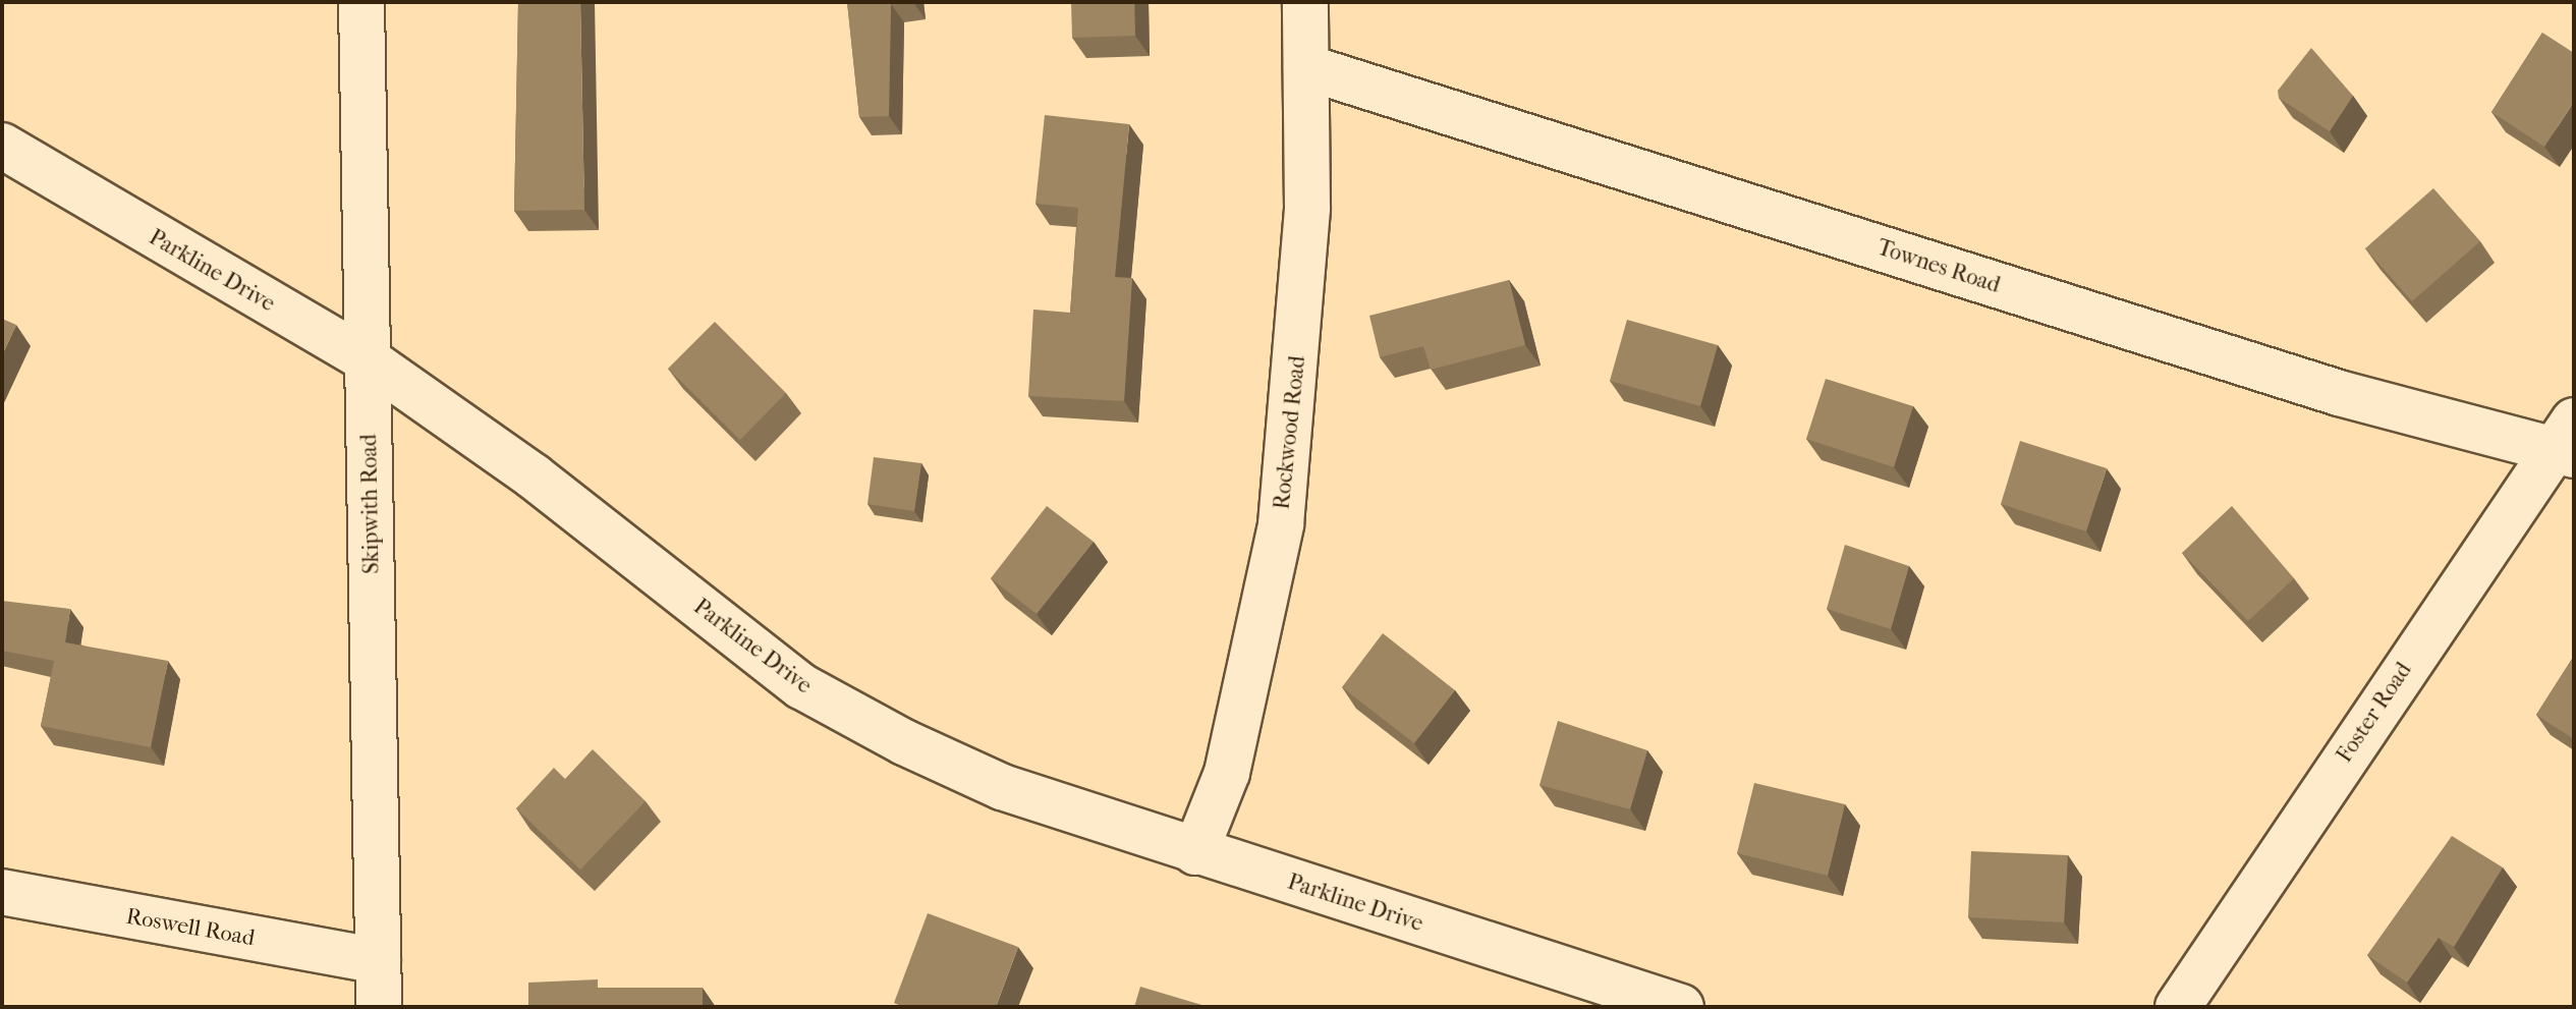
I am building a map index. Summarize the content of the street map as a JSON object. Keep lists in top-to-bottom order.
{
  "streets": {
    "street": [
      "Townes Road",
      "Parkline Drive",
      "Rockwood Road",
      "Skipwith Road",
      "Foster Road",
      "Roswell Road"
    ]
  },
  "crossings": [
    ["Townes Road", "Rockwood Road"],
    ["Townes Road", "Foster Road"],
    ["Parkline Drive", "Rockwood Road"],
    ["Parkline Drive", "Skipwith Road"],
    ["Skipwith Road", "Roswell Road"]
  ]
}
